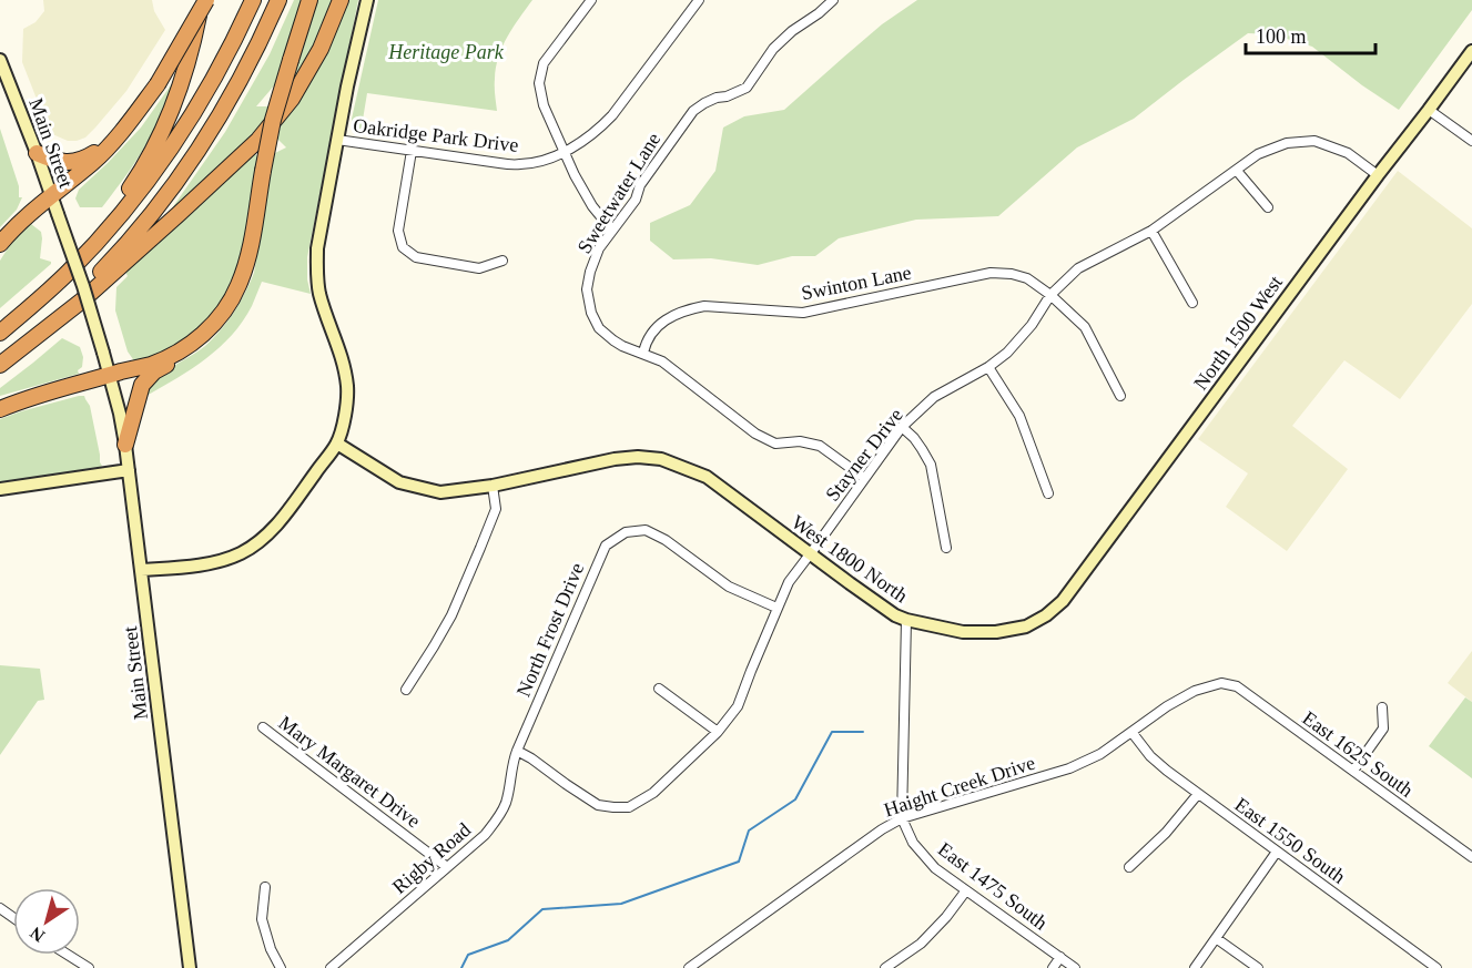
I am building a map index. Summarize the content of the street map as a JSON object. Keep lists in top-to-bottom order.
{
  "streets": {
    "street": [
      "Oakridge Park Drive",
      "Main Street",
      "Sweetwater Lane",
      "Swinton Lane",
      "North 1500 West",
      "Stayner Drive",
      "West 1800 North",
      "North Frost Drive",
      "East 1625 South",
      "Mary Margaret Drive",
      "Haight Creek Drive",
      "East 1550 South",
      "Rigby Road",
      "East 1475 South"
    ]
  },
  "crossings": [
    ["Sweetwater Lane", "Swinton Lane"],
    ["Sweetwater Lane", "Stayner Drive"],
    ["Swinton Lane", "Stayner Drive"],
    ["North 1500 West", "Stayner Drive"],
    ["North 1500 West", "West 1800 North"],
    ["Stayner Drive", "West 1800 North"],
    ["Stayner Drive", "North Frost Drive"],
    ["Stayner Drive", "Rigby Road"],
    ["West 1800 North", "East 1475 South"],
    ["North Frost Drive", "Rigby Road"],
    ["East 1625 South", "Haight Creek Drive"],
    ["Mary Margaret Drive", "Rigby Road"],
    ["Haight Creek Drive", "East 1550 South"],
    ["Haight Creek Drive", "East 1475 South"]
  ],
  "parks": ["Heritage Park"],
  "scale_bar": "100 m",
  "north": "bottom left"
}
